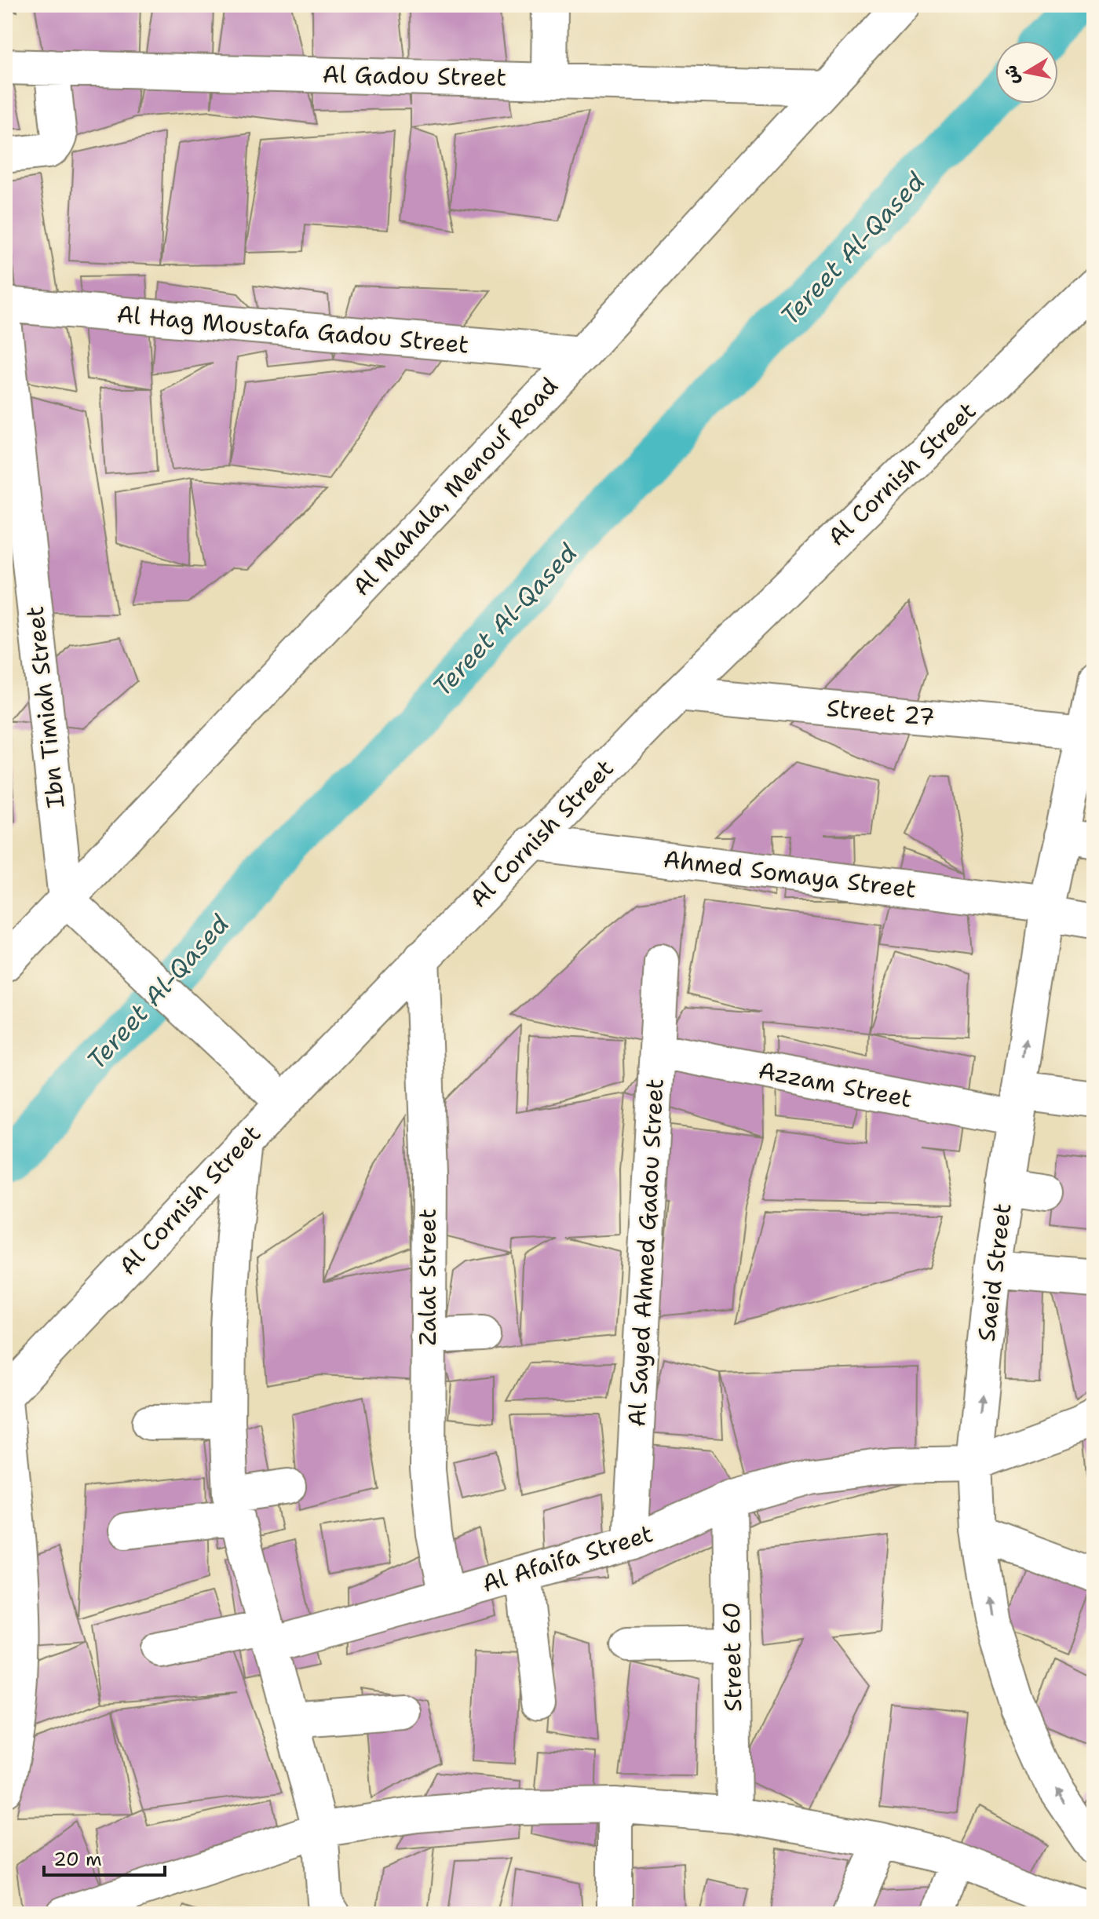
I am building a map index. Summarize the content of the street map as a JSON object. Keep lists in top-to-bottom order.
{
  "streets": {
    "street": [
      "Al Gadou Street",
      "Al Hag Moustafa Gadou Street",
      "Al Cornish Street",
      "Al Mahala, Menouf Road",
      "Ibn Timiah Street",
      "Street 27",
      "Ahmed Somaya Street",
      "Azzam Street",
      "Al Sayed Ahmed Gadou Street",
      "Saeid Street",
      "Zalat Street",
      "Al Afaifa Street",
      "Street 60"
    ]
  },
  "crossings": [
    ["Al Gadou Street", "Al Mahala, Menouf Road"],
    ["Al Hag Moustafa Gadou Street", "Al Mahala, Menouf Road"],
    ["Al Cornish Street", "Street 27"],
    ["Al Cornish Street", "Ahmed Somaya Street"],
    ["Al Cornish Street", "Zalat Street"],
    ["Al Mahala, Menouf Road", "Ibn Timiah Street"],
    ["Street 27", "Saeid Street"],
    ["Ahmed Somaya Street", "Saeid Street"],
    ["Azzam Street", "Al Sayed Ahmed Gadou Street"],
    ["Azzam Street", "Saeid Street"],
    ["Al Sayed Ahmed Gadou Street", "Al Afaifa Street"],
    ["Saeid Street", "Al Afaifa Street"],
    ["Zalat Street", "Al Afaifa Street"],
    ["Al Afaifa Street", "Street 60"]
  ],
  "one_way": ["Saeid Street"],
  "water": ["Tereet Al-Qased"],
  "scale_bar": "20 m",
  "north": "left"
}
